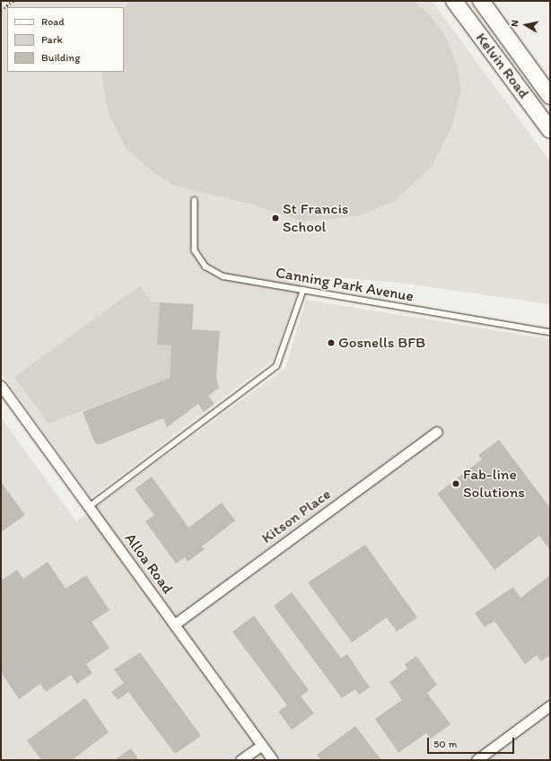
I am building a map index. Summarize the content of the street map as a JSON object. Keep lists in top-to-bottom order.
{
  "streets": {
    "main road": ["Kelvin Road"],
    "street": ["Kitson Place", "Alloa Road"],
    "lane": ["Canning Park Avenue"]
  },
  "crossings": [
    ["Kitson Place", "Alloa Road"]
  ],
  "places": ["St Francis School", "Gosnells BFB", "Fab-line Solutions"],
  "legend": ["Road", "Park", "Building"],
  "scale_bar": "50 m",
  "north": "left"
}
